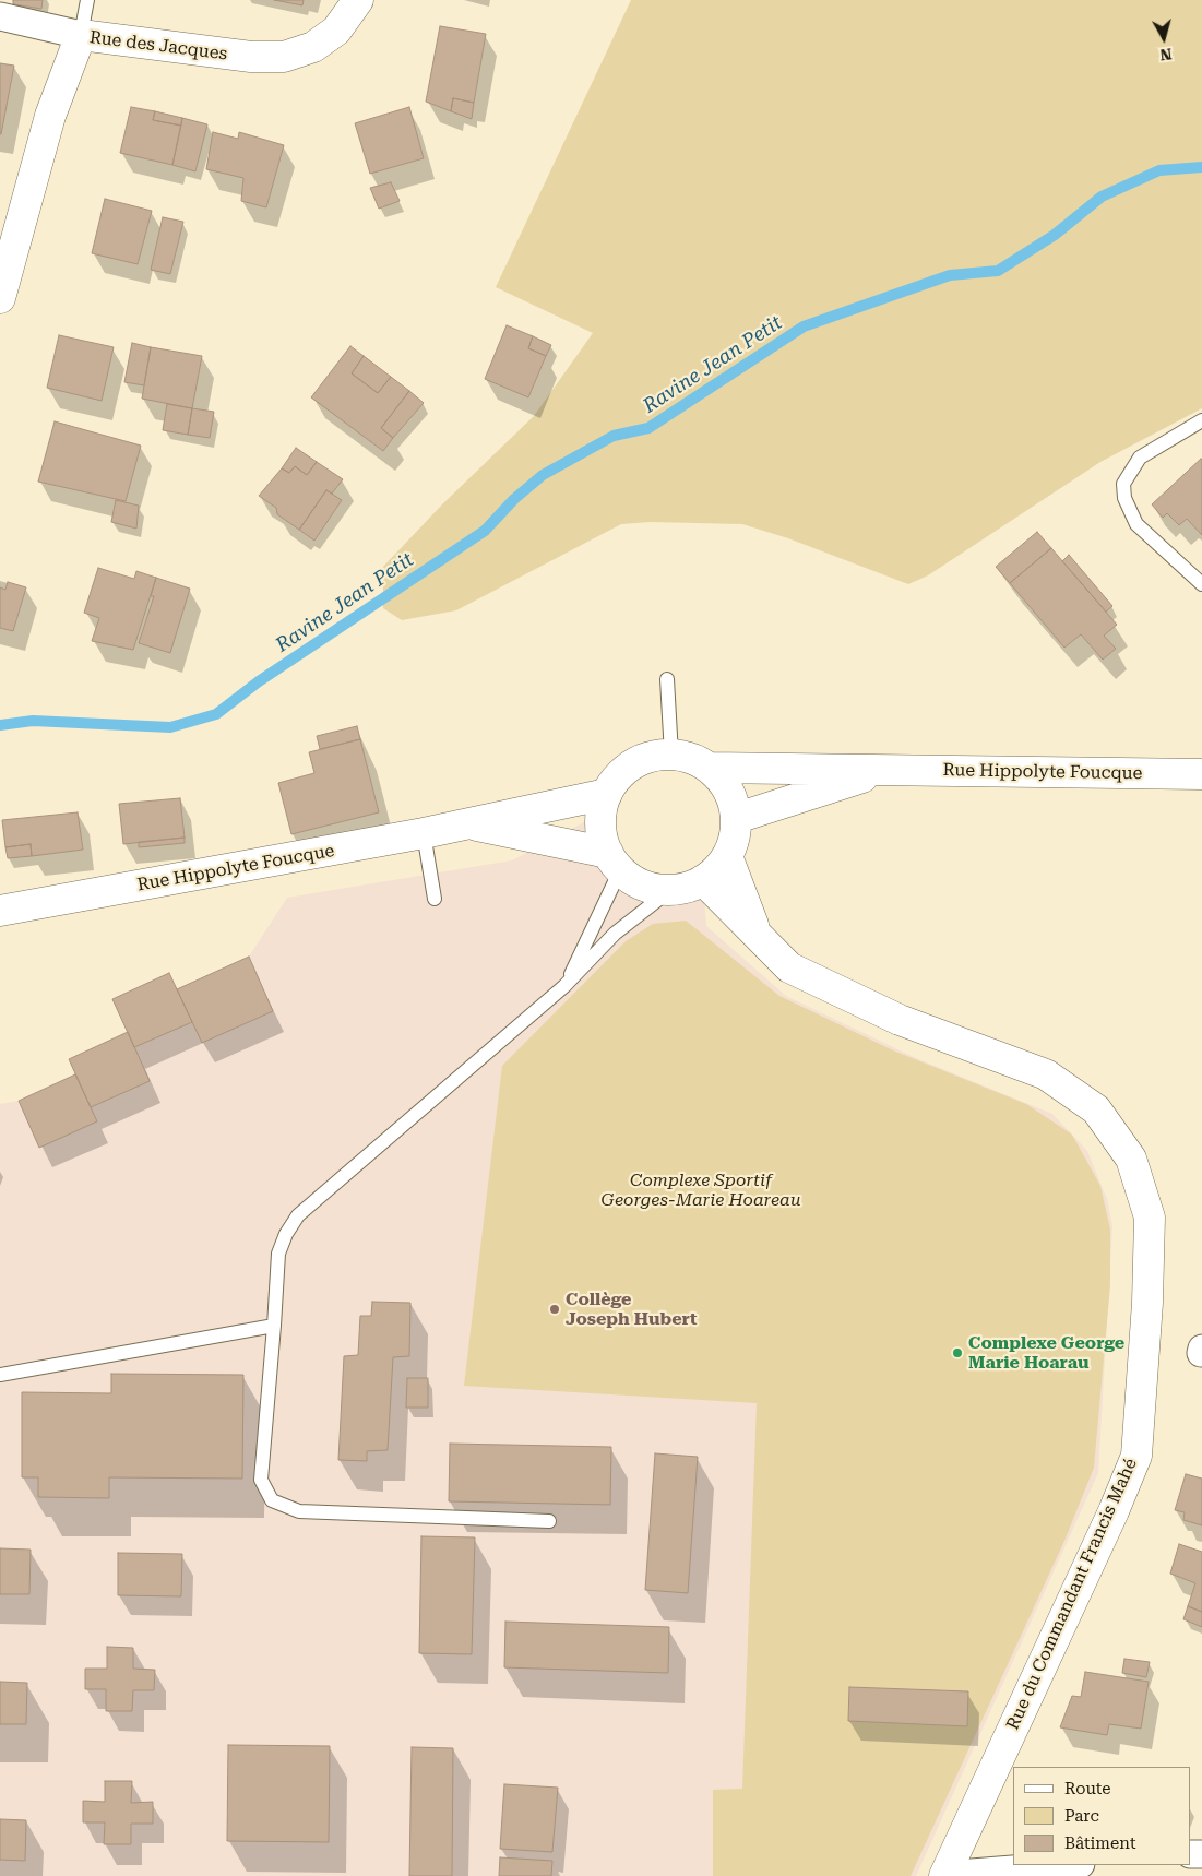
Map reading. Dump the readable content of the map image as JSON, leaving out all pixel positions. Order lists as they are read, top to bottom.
{
  "streets": {
    "street": ["Rue des Jacques", "Rue Hippolyte Foucque", "Rue du Commandant Francis Mahé"]
  },
  "crossings": [
    ["Rue Hippolyte Foucque", "Rue du Commandant Francis Mahé"]
  ],
  "water": ["Ravine Jean Petit"],
  "parks": ["Complexe Sportif Georges-Marie Hoareau"],
  "places": ["Collège Joseph Hubert", "Complexe George Marie Hoarau"],
  "legend": ["Route", "Parc", "Bâtiment"],
  "north": "bottom"
}
